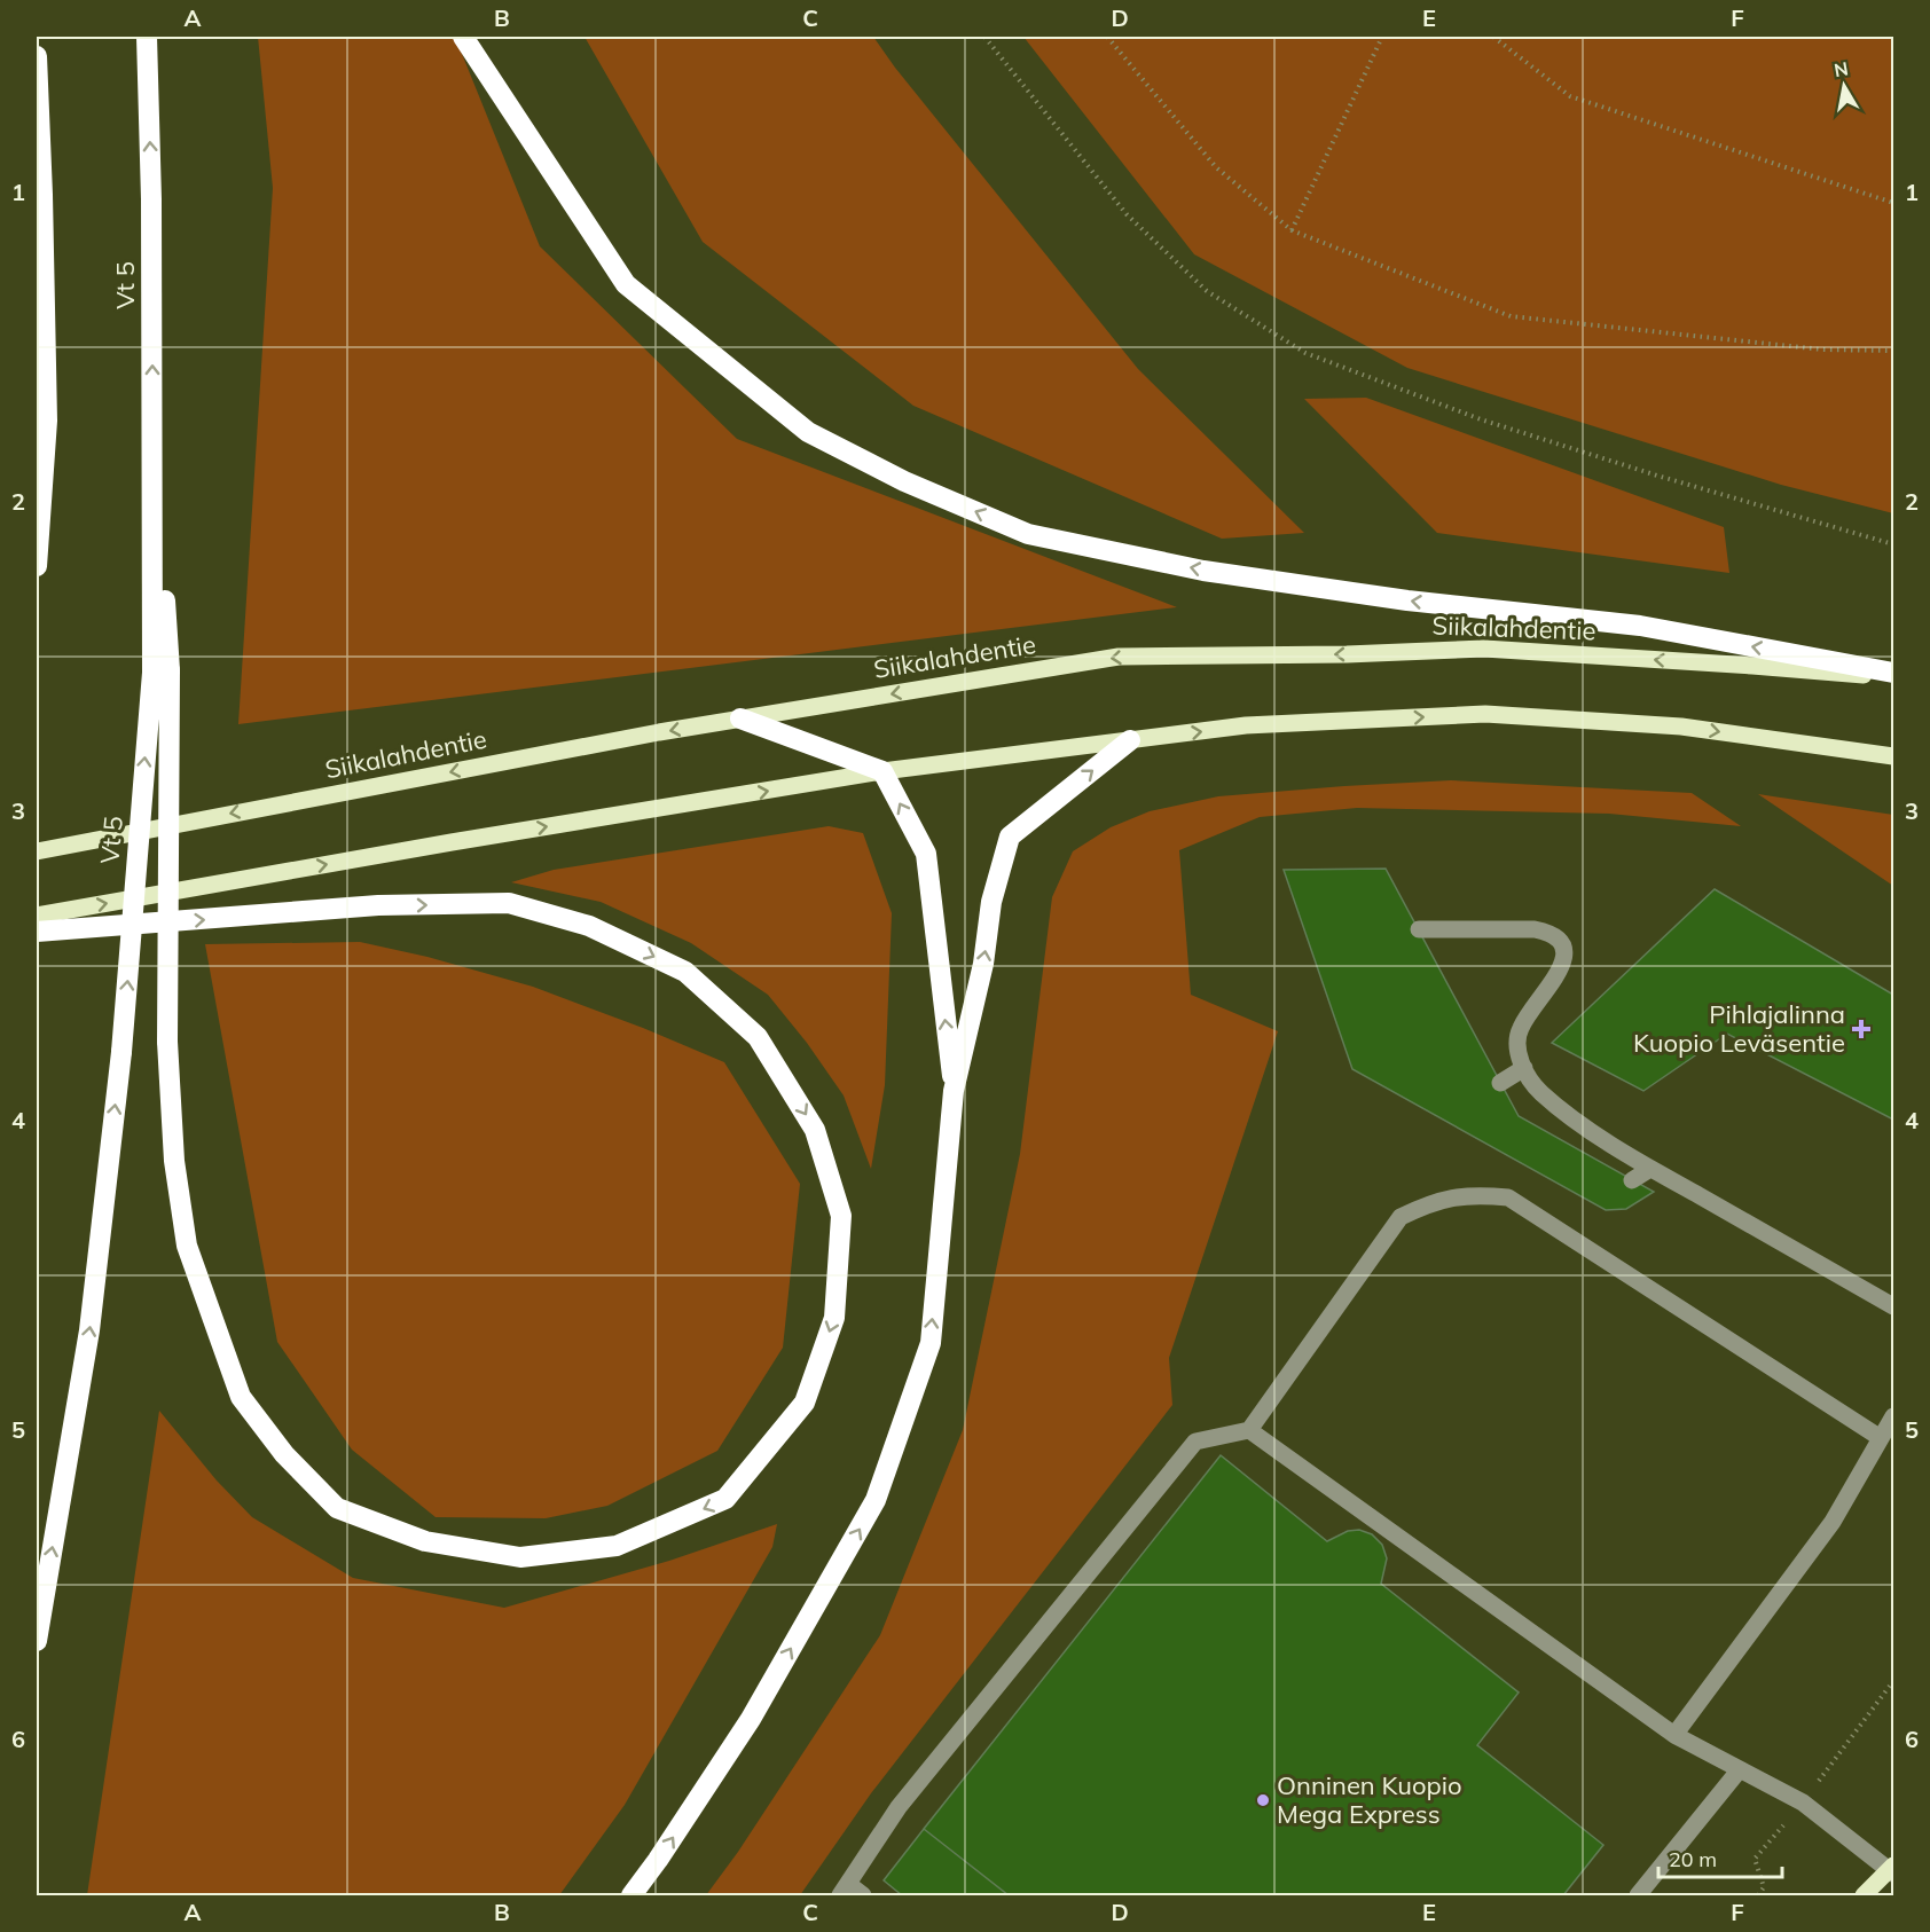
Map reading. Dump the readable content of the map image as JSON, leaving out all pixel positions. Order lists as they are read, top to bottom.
{
  "streets": {
    "highway": ["Vt 5"],
    "main road": ["Siikalahdentie"]
  },
  "places": {
    "health": ["Pihlajalinna Kuopio Leväsentie"],
    "other": ["Onninen Kuopio Mega Express"]
  },
  "scale_bar": "20 m",
  "north": "top",
  "grid": {
    "columns": [
      "A",
      "B",
      "C",
      "D",
      "E",
      "F"
    ],
    "rows": [
      "1",
      "2",
      "3",
      "4",
      "5",
      "6"
    ]
  }
}
